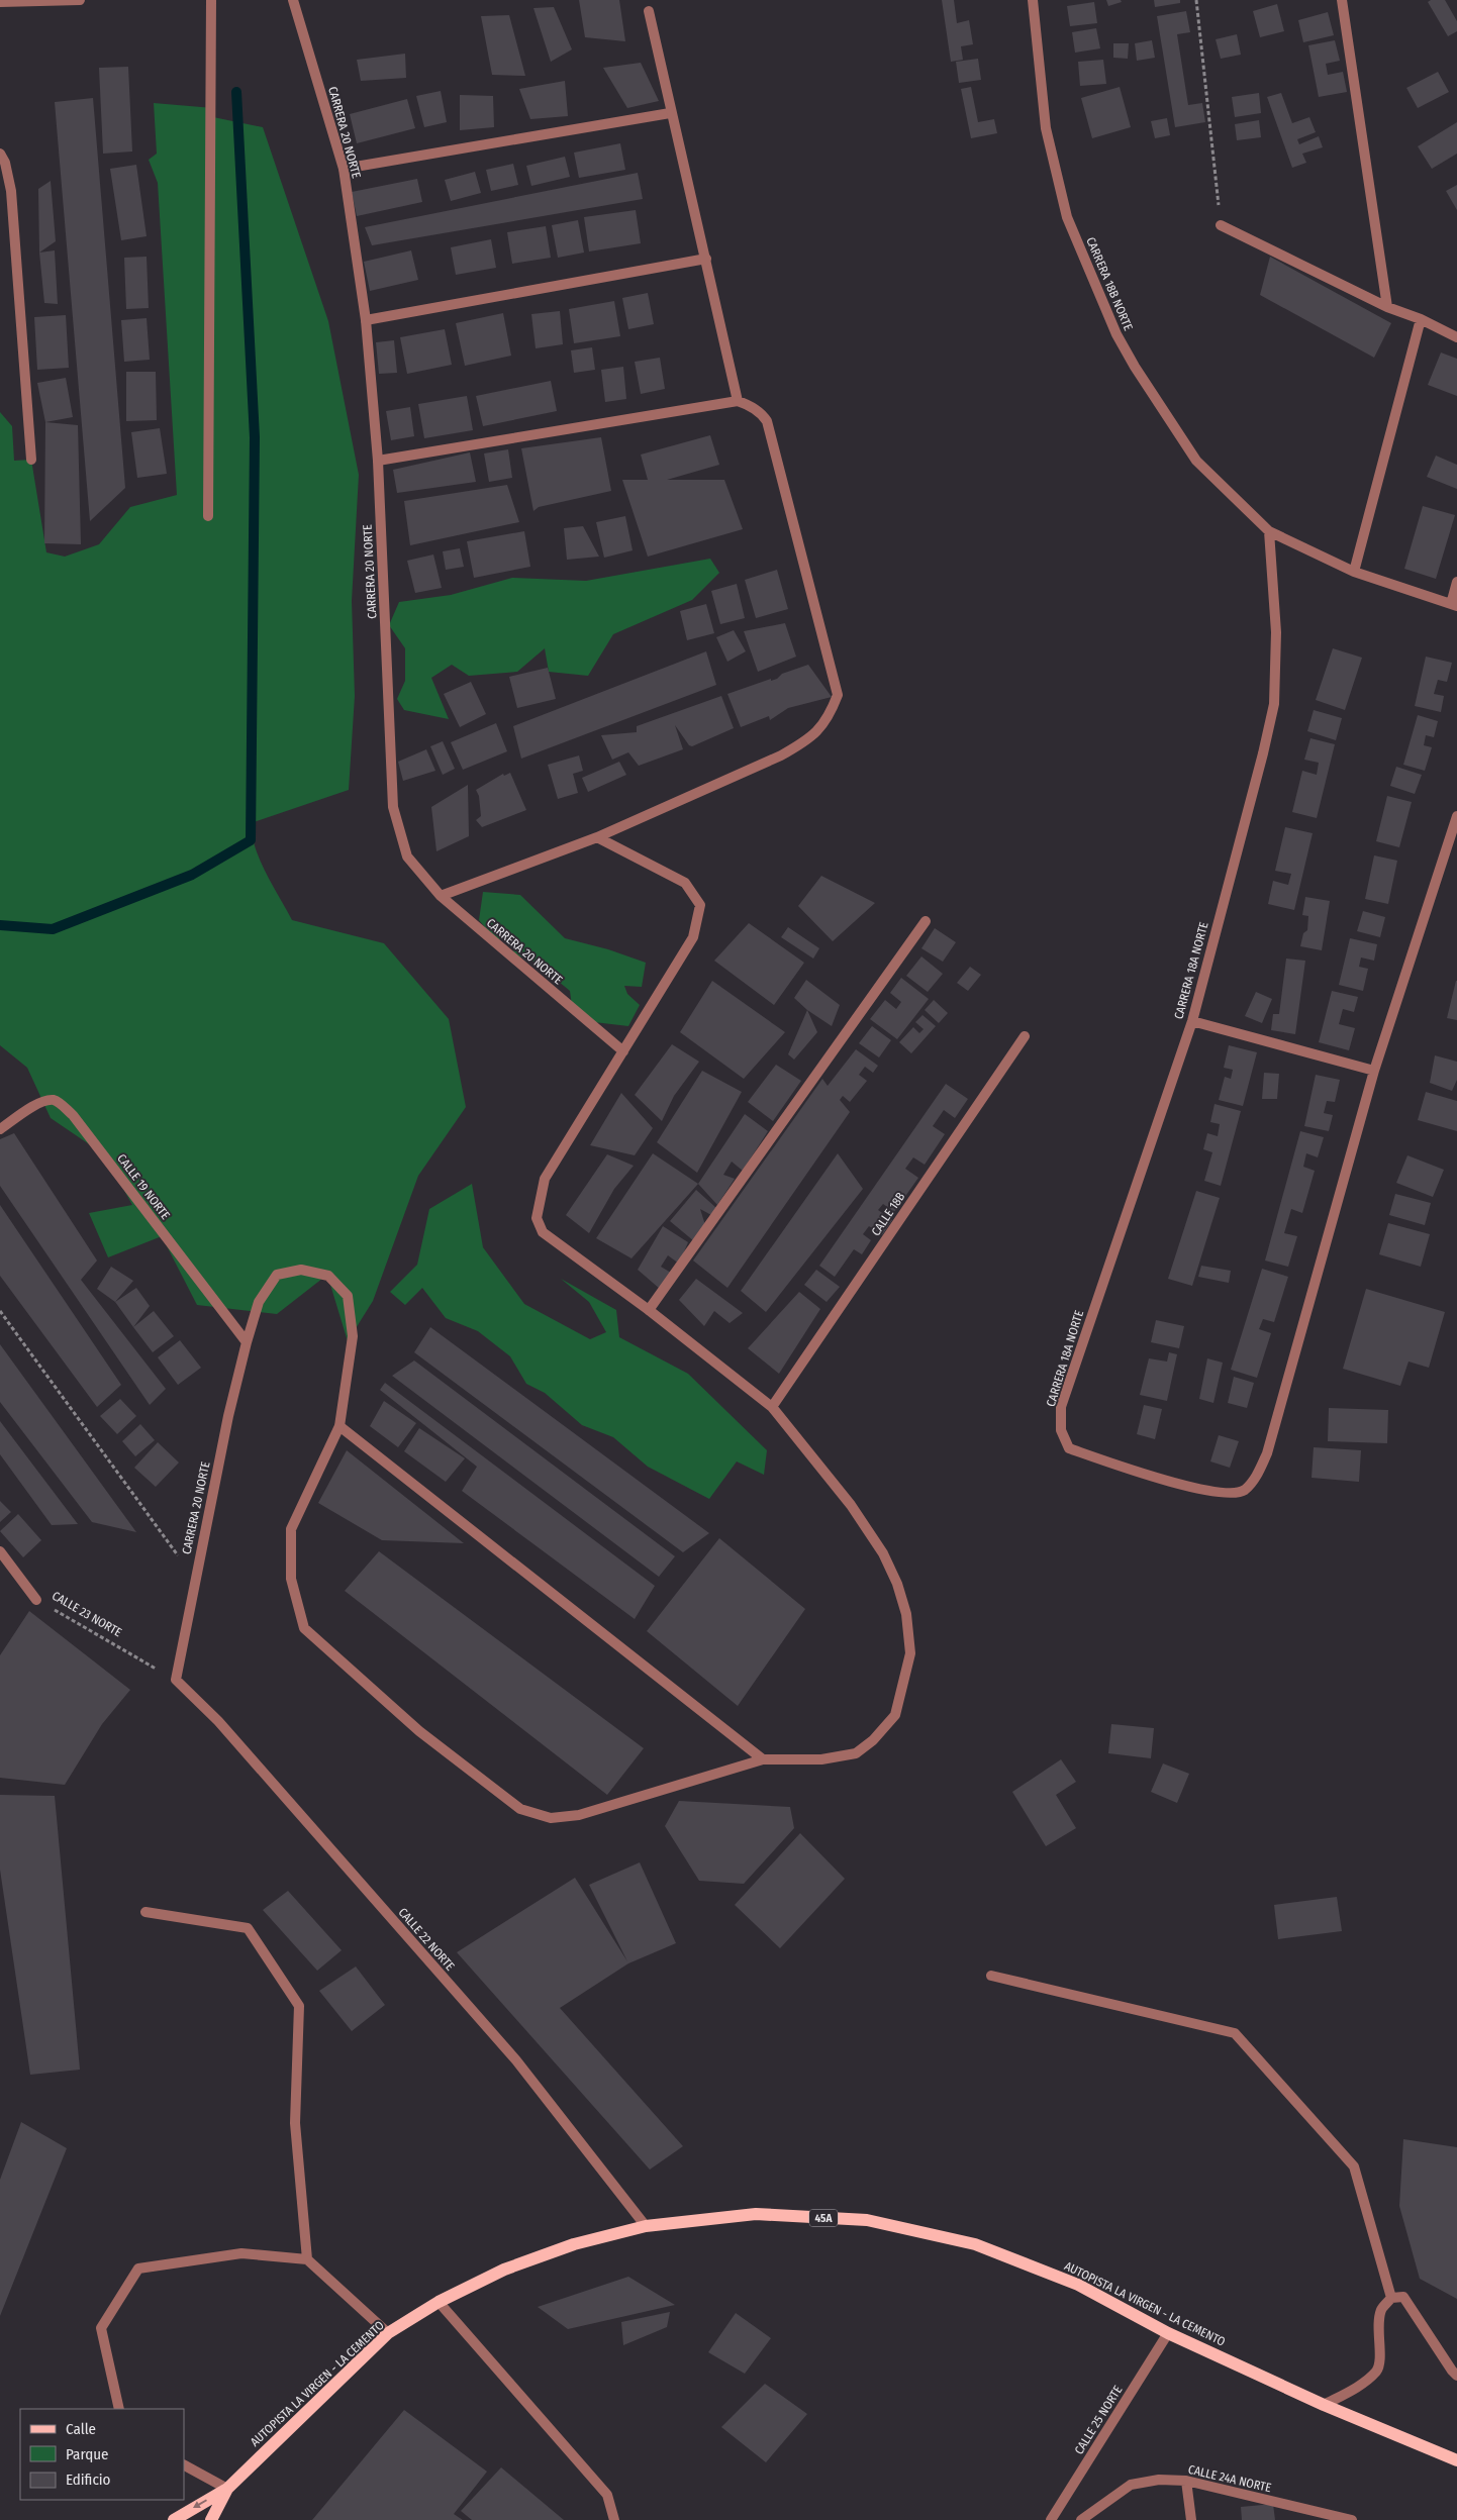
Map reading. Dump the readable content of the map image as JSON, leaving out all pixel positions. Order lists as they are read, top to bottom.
{
  "streets": {
    "main road": ["45A", "AUTOPISTA LA VIRGEN - LA CEMENTO"],
    "street": [
      "CARRERA 20 NORTE",
      "CARRERA 18B NORTE",
      "CARRERA 18A NORTE",
      "CALLE 19 NORTE",
      "CALLE 18B",
      "CALLE 23 NORTE",
      "CALLE 22 NORTE",
      "CALLE 25 NORTE",
      "CALLE 24A NORTE"
    ]
  },
  "crossings": [
    ["CARRERA 20 NORTE", "CALLE 19 NORTE"],
    ["CARRERA 20 NORTE", "CALLE 18B"],
    ["CARRERA 20 NORTE", "CALLE 23 NORTE"],
    ["CARRERA 20 NORTE", "CALLE 22 NORTE"],
    ["CARRERA 18B NORTE", "CARRERA 18A NORTE"],
    ["CALLE 23 NORTE", "CALLE 22 NORTE"],
    ["CALLE 22 NORTE", "AUTOPISTA LA VIRGEN - LA CEMENTO"],
    ["AUTOPISTA LA VIRGEN - LA CEMENTO", "CALLE 25 NORTE"]
  ],
  "legend": ["Calle", "Parque", "Edificio"]
}
